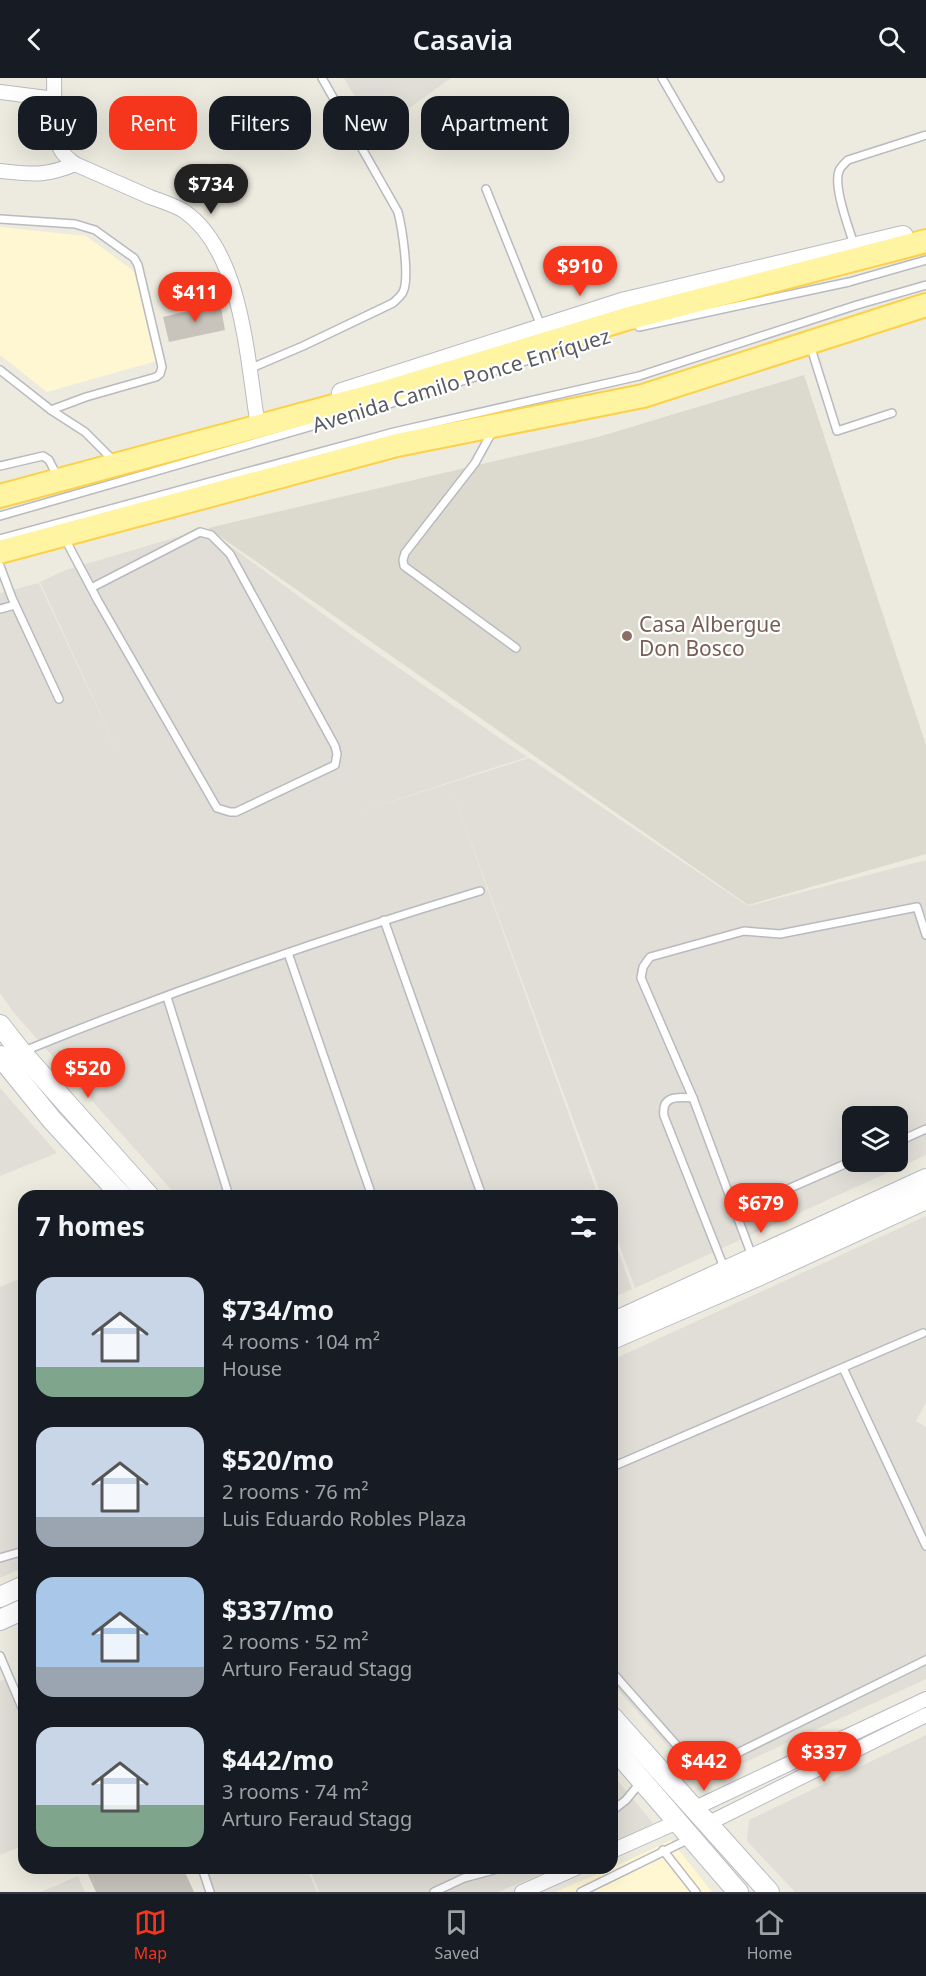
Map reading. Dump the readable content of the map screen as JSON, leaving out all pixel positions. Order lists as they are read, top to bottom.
{
  "streets": {
    "main road": ["Avenida Camilo Ponce Enríquez"]
  },
  "places": ["Casa Albergue Don Bosco"],
  "page": {
    "header": "Casavia",
    "chip": [
      "Buy",
      "Rent",
      "Filters",
      "New",
      "Apartment"
    ],
    "price": [
      "$734",
      "$910",
      "$411",
      "$520",
      "$679",
      "$337",
      "$442"
    ],
    "heading": "7 homes",
    "list": [
      {
        "name": "$734/mo",
        "note": "4 rooms · 104 m² · House"
      },
      {
        "name": "$520/mo",
        "note": "2 rooms · 76 m² · Luis Eduardo Robles Plaza"
      },
      {
        "name": "$337/mo",
        "note": "2 rooms · 52 m² · Arturo Feraud Stagg"
      },
      {
        "name": "$442/mo",
        "note": "3 rooms · 74 m² · Arturo Feraud Stagg"
      }
    ],
    "tabs": ["Map", "Saved", "Home"]
  }
}
